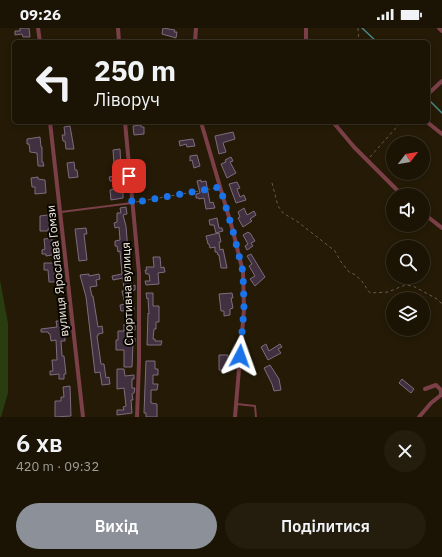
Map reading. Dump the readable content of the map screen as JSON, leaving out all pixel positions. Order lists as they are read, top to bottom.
{
  "streets": {
    "street": ["вулиця Ярослава Гомзи", "Спортивна вулиця"]
  },
  "north": "top right",
  "page": {
    "status": "09:26",
    "turn": ["250 m", "Ліворуч"],
    "heading": ["6 хв", "420 m · 09:32"],
    "buttons": ["Вихід", "Поділитися"]
  }
}
